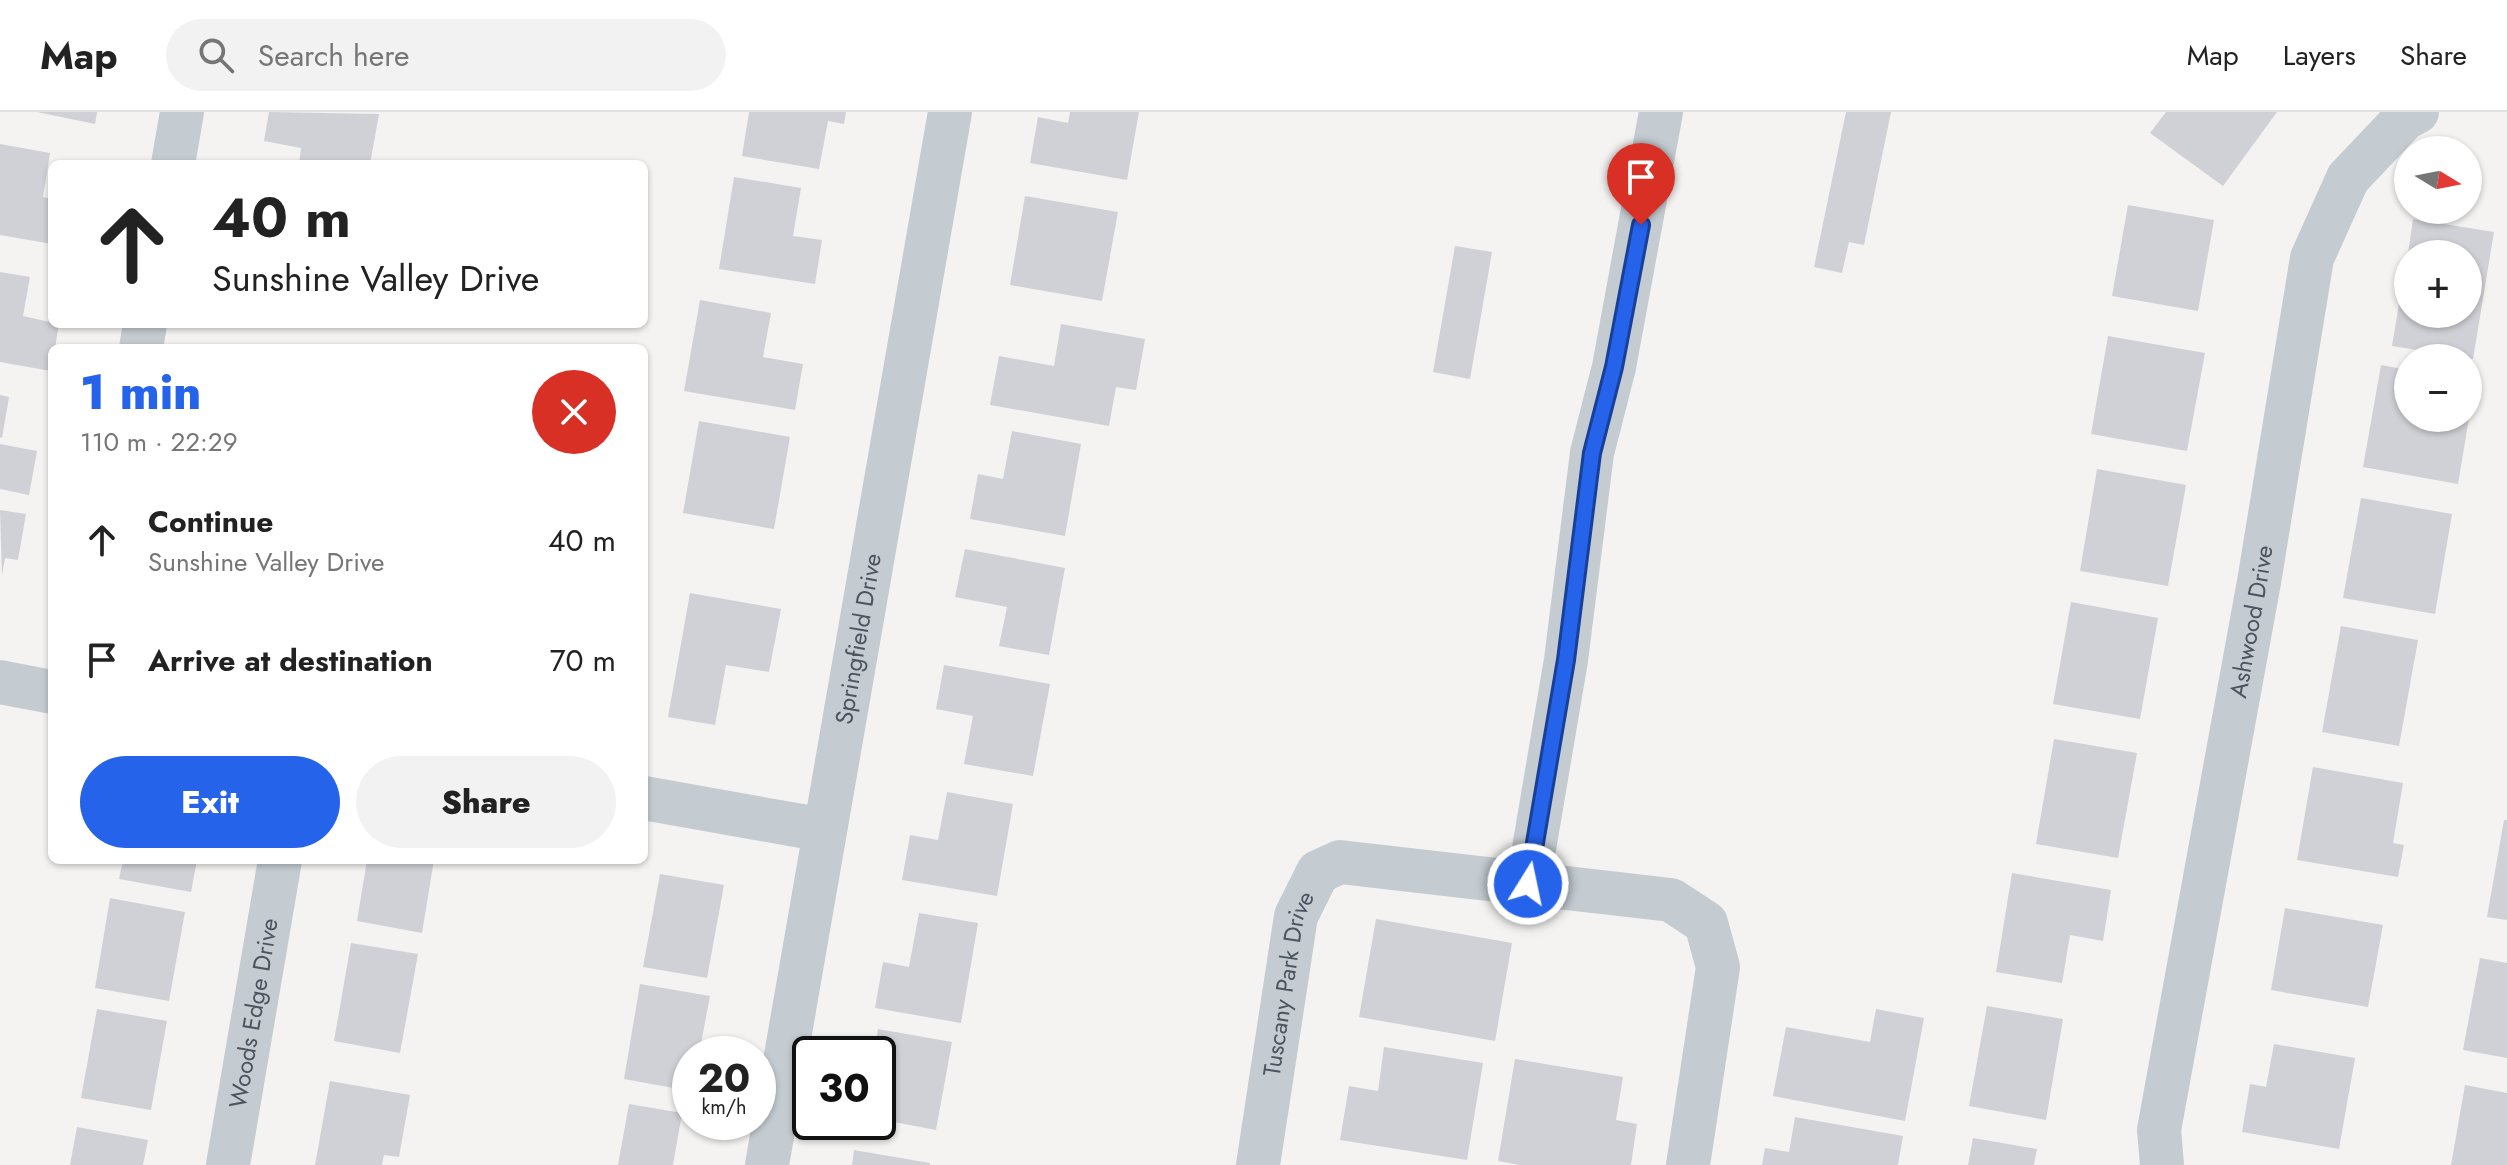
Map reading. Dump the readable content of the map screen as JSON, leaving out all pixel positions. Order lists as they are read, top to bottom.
{
  "streets": {
    "street": [
      "Ashwood Drive",
      "Springfield Drive",
      "Tuscany Park Drive",
      "Woods Edge Drive"
    ]
  },
  "north": "right",
  "page": {
    "header": "Map",
    "search": "Search here",
    "nav": ["Map", "Layers", "Share"],
    "map_buttons": ["+", "−"],
    "turn": ["40 m", "Sunshine Valley Drive"],
    "heading": ["1 min", "110 m · 22:29"],
    "list": [
      {
        "name": "Continue",
        "note": "Sunshine Valley Drive",
        "value": "40 m"
      },
      {
        "name": "Arrive at destination",
        "value": "70 m"
      }
    ],
    "buttons": ["Exit", "Share"],
    "speed": "20 km/h",
    "limit": "30"
  }
}
